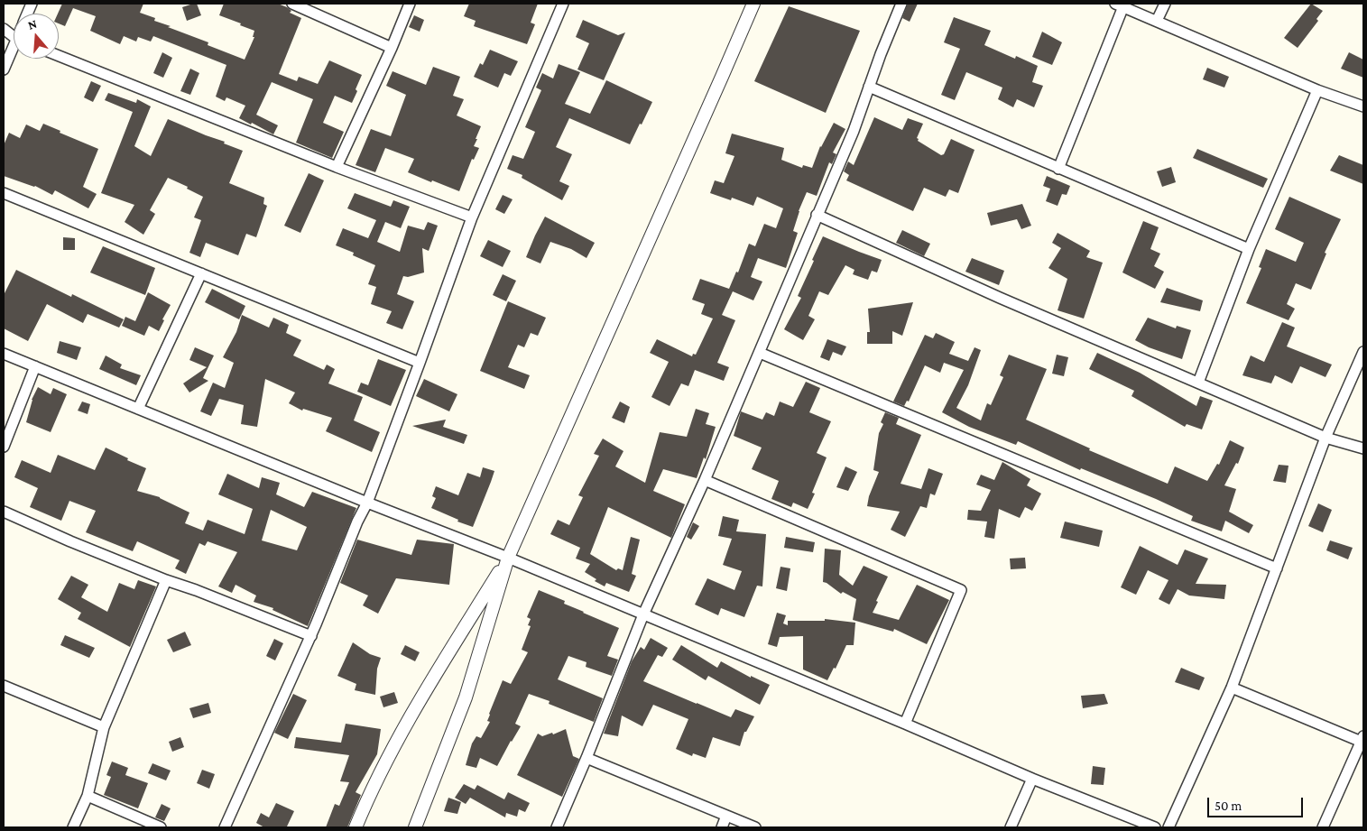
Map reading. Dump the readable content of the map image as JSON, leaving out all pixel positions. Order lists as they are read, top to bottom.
{
  "scale_bar": "50 m",
  "north": "top"
}
